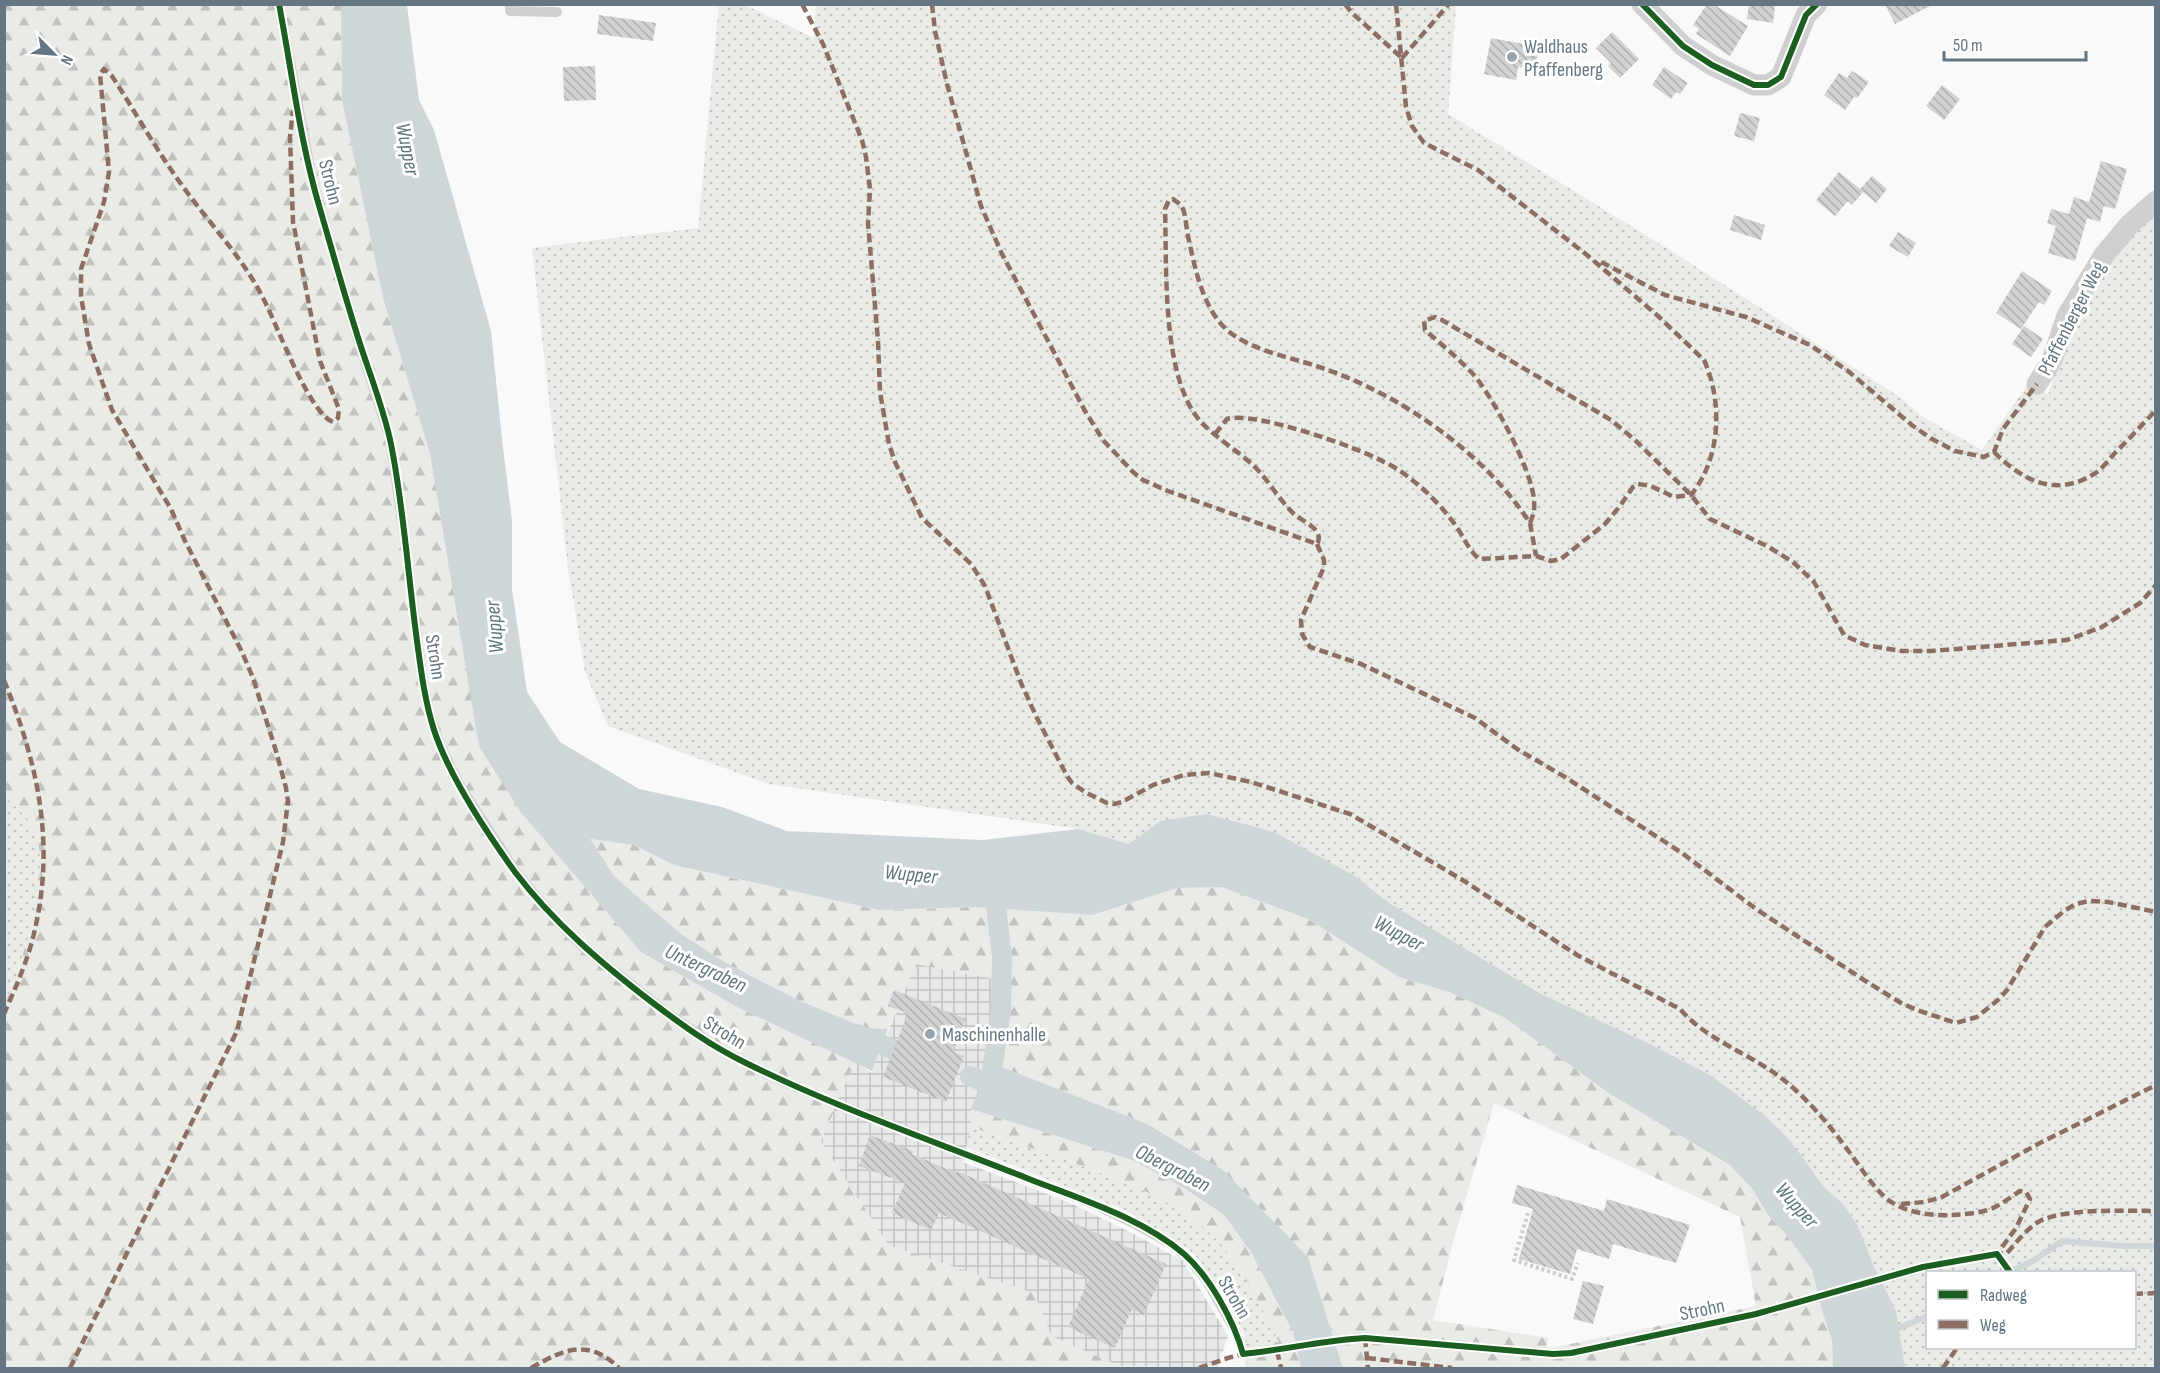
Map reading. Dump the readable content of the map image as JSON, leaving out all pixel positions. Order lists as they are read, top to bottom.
{
  "streets": {
    "street": ["Pfaffenberger Weg"],
    "lane": ["Strohn"]
  },
  "water": ["Wupper", "Untergraben", "Obergraben"],
  "places": ["Waldhaus Pfaffenberg", "Maschinenhalle"],
  "legend": ["Radweg", "Weg"],
  "scale_bar": "50 m",
  "north": "bottom right"
}
